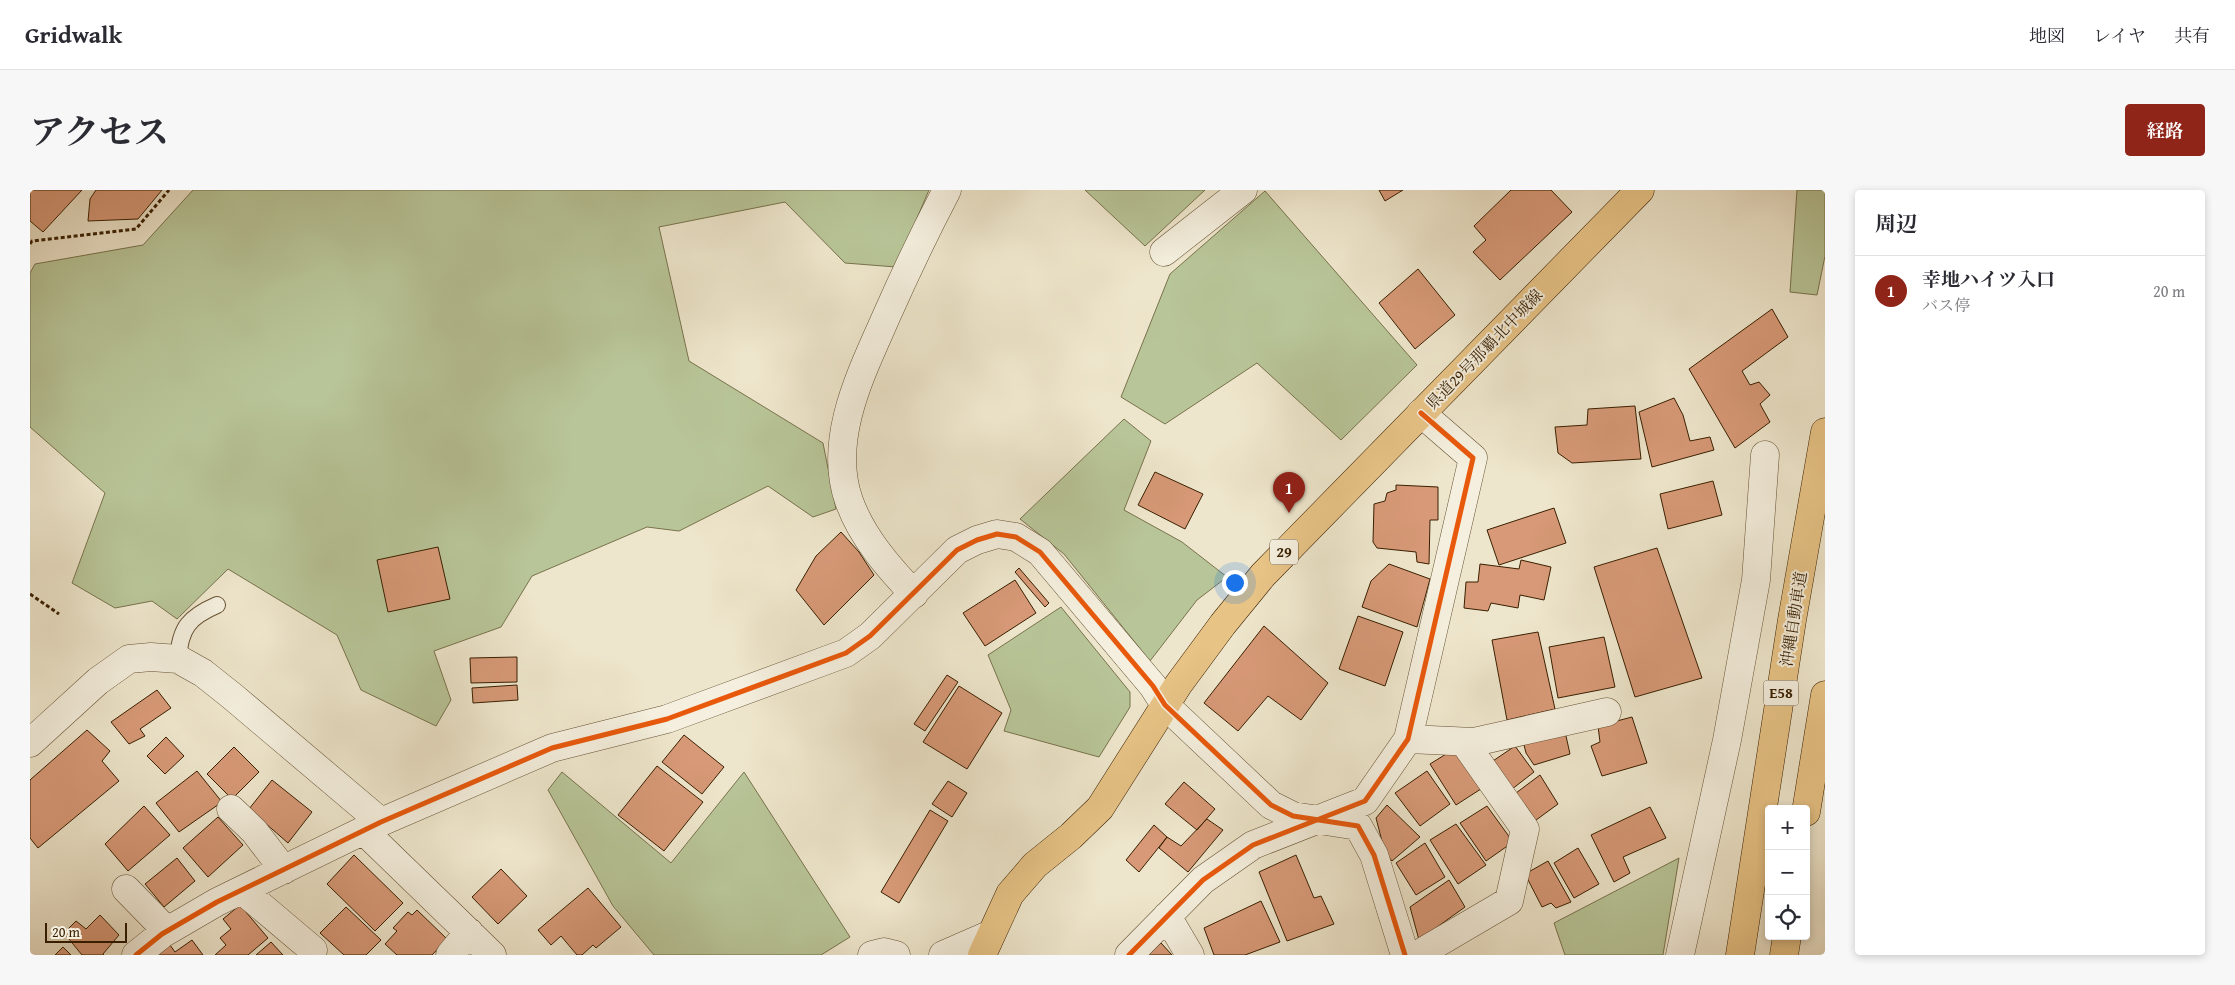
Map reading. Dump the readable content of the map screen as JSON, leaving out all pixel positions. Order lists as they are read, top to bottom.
{
  "streets": {
    "main road": [
      "県道29号那覇北中城線",
      "29",
      "沖縄自動車道",
      "E58"
    ]
  },
  "scale_bar": "20 m",
  "page": {
    "header": "Gridwalk",
    "nav": ["地図", "レイヤ", "共有"],
    "title": "アクセス",
    "buttons": "経路",
    "heading": "周辺",
    "list": [
      {
        "mark": "1",
        "name": "幸地ハイツ入口",
        "note": "バス停",
        "value": "20 m"
      }
    ],
    "pins": "1",
    "map_buttons": ["+", "−"],
    "scale": "20 m"
  }
}
